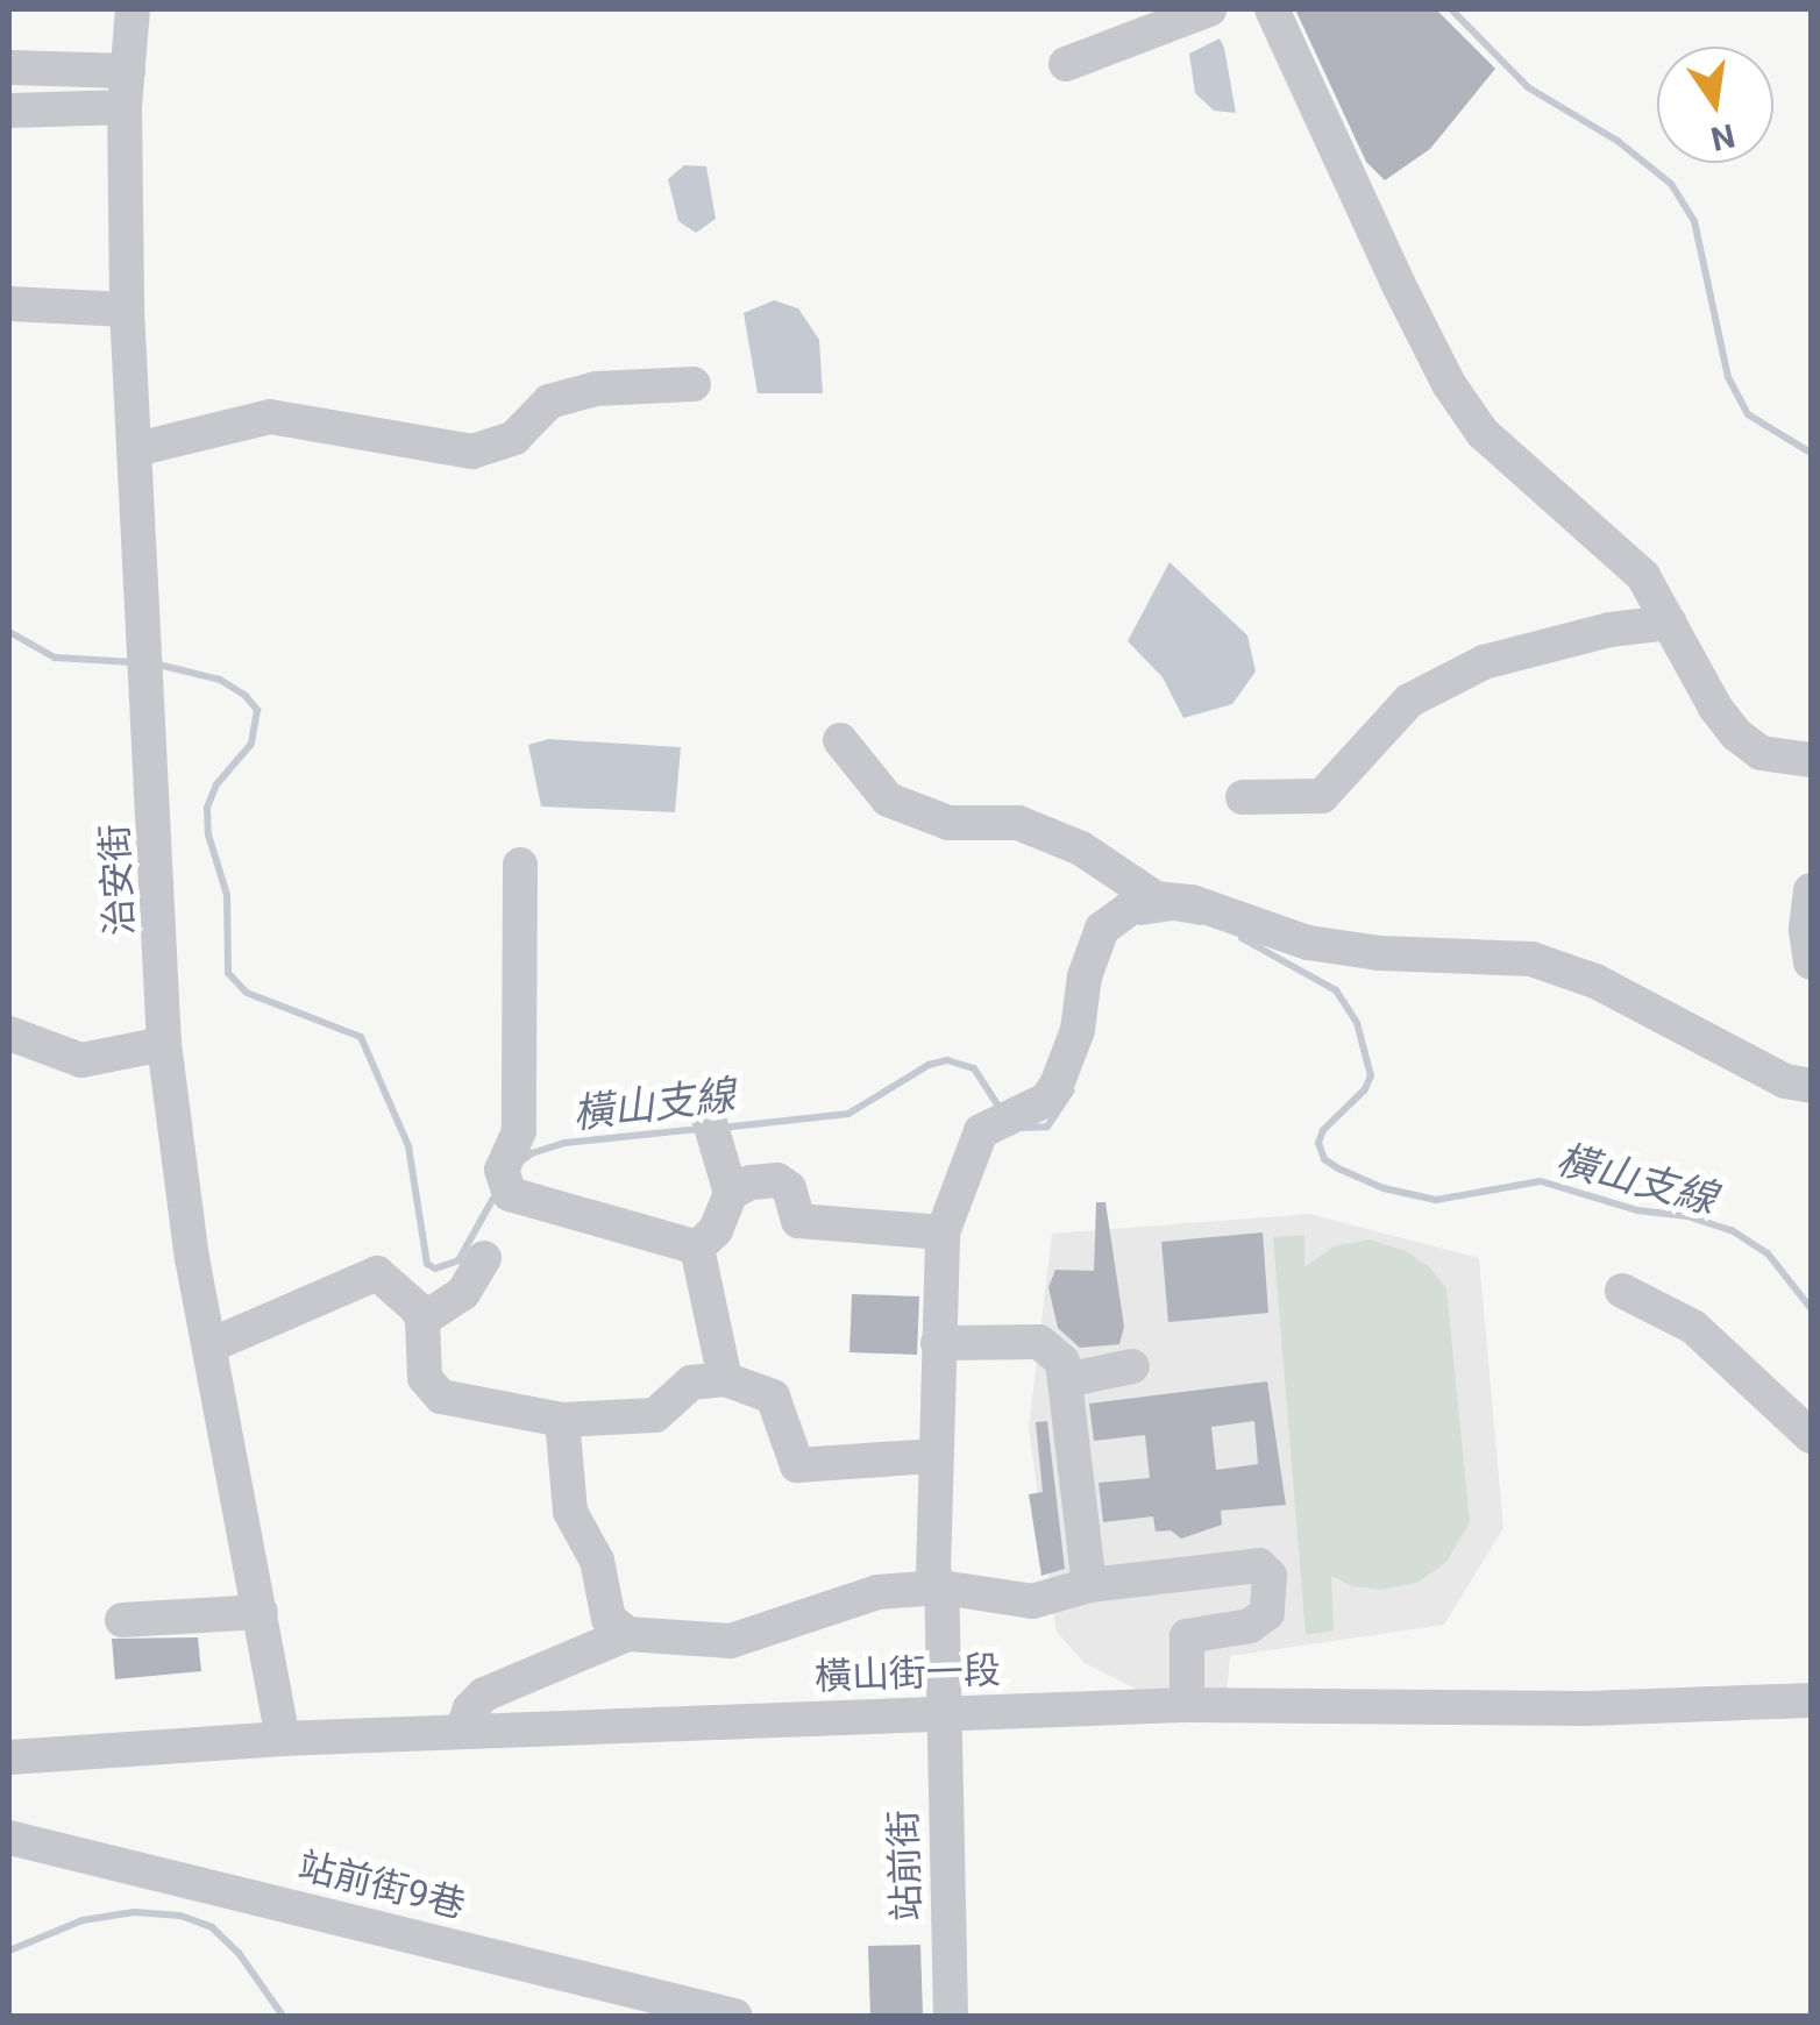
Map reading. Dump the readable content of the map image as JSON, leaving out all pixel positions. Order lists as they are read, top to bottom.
{
  "streets": {
    "street": [
      "治安街",
      "橫山街一段",
      "站前街",
      "站前街9巷"
    ]
  },
  "crossings": [
    ["治安街", "橫山街一段"],
    ["橫山街一段", "站前街"]
  ],
  "water": ["橫山支線"],
  "north": "bottom"
}
